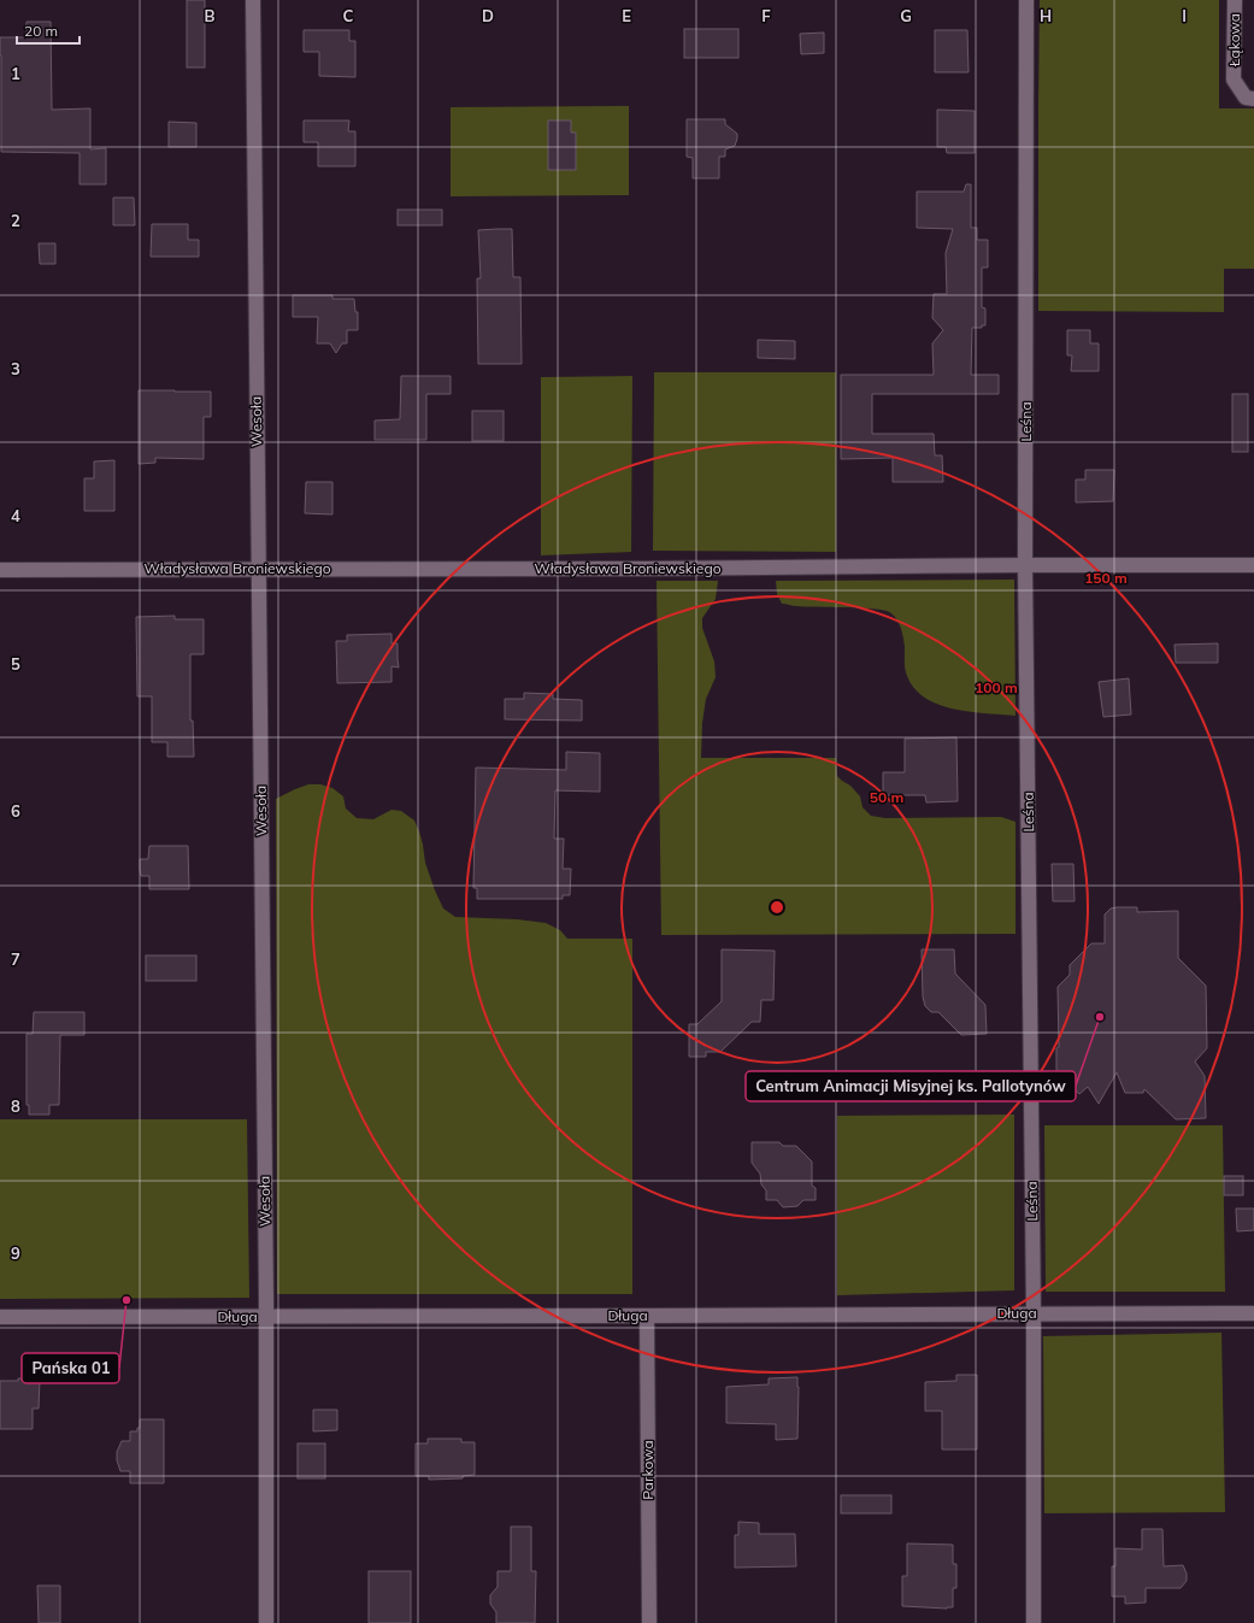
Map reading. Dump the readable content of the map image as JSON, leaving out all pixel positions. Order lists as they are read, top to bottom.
{
  "streets": {
    "street": [
      "Łąkowa",
      "Wesoła",
      "Leśna",
      "Władysława Broniewskiego",
      "Długa",
      "Parkowa"
    ]
  },
  "crossings": [
    ["Wesoła", "Władysława Broniewskiego"],
    ["Wesoła", "Długa"],
    ["Leśna", "Władysława Broniewskiego"],
    ["Leśna", "Długa"],
    ["Długa", "Parkowa"]
  ],
  "places": ["Centrum Animacji Misyjnej ks. Pallotynów", "Pańska 01"],
  "scale_bar": "20 m",
  "grid": {
    "columns": [
      "B",
      "C",
      "D",
      "E",
      "F",
      "G",
      "H",
      "I"
    ],
    "rows": [
      "1",
      "2",
      "3",
      "4",
      "5",
      "6",
      "7",
      "8",
      "9"
    ]
  },
  "rings": ["150 m", "100 m", "50 m"]
}
